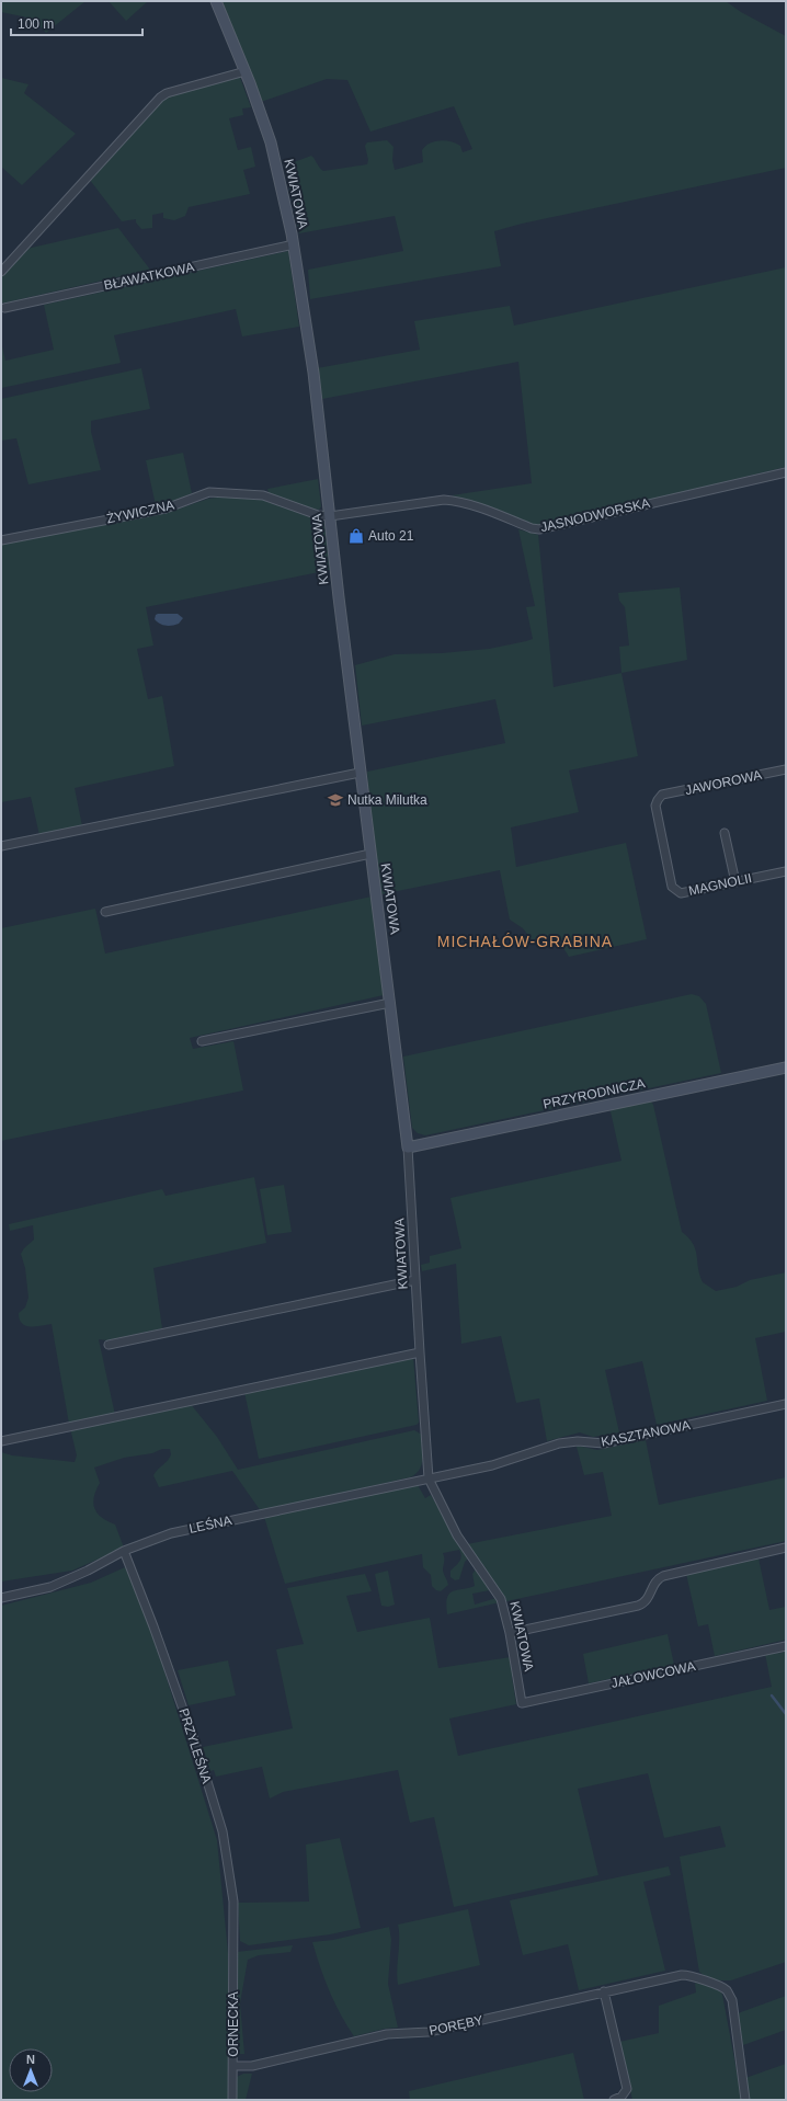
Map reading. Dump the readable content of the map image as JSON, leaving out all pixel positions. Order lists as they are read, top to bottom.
{
  "streets": {
    "street": [
      "KWIATOWA",
      "BŁAWATKOWA",
      "ŻYWICZNA",
      "JASNODWORSKA",
      "JAWOROWA",
      "MAGNOLII",
      "PRZYRODNICZA",
      "KASZTANOWA",
      "LEŚNA",
      "JAŁOWCOWA",
      "PRZYLEŚNA",
      "ORNECKA",
      "PORĘBY"
    ]
  },
  "crossings": [
    ["KWIATOWA", "BŁAWATKOWA"],
    ["KWIATOWA", "ŻYWICZNA"],
    ["KWIATOWA", "JASNODWORSKA"],
    ["KWIATOWA", "PRZYRODNICZA"],
    ["KWIATOWA", "KASZTANOWA"],
    ["KWIATOWA", "LEŚNA"],
    ["KWIATOWA", "JAŁOWCOWA"],
    ["ŻYWICZNA", "JASNODWORSKA"],
    ["JAWOROWA", "MAGNOLII"],
    ["KASZTANOWA", "LEŚNA"],
    ["LEŚNA", "PRZYLEŚNA"],
    ["PRZYLEŚNA", "ORNECKA"],
    ["ORNECKA", "PORĘBY"]
  ],
  "districts": ["MICHAŁÓW-GRABINA"],
  "places": {
    "shop": ["Auto 21"],
    "school or university": ["Nutka Milutka"]
  },
  "scale_bar": "100 m",
  "north": "top"
}
